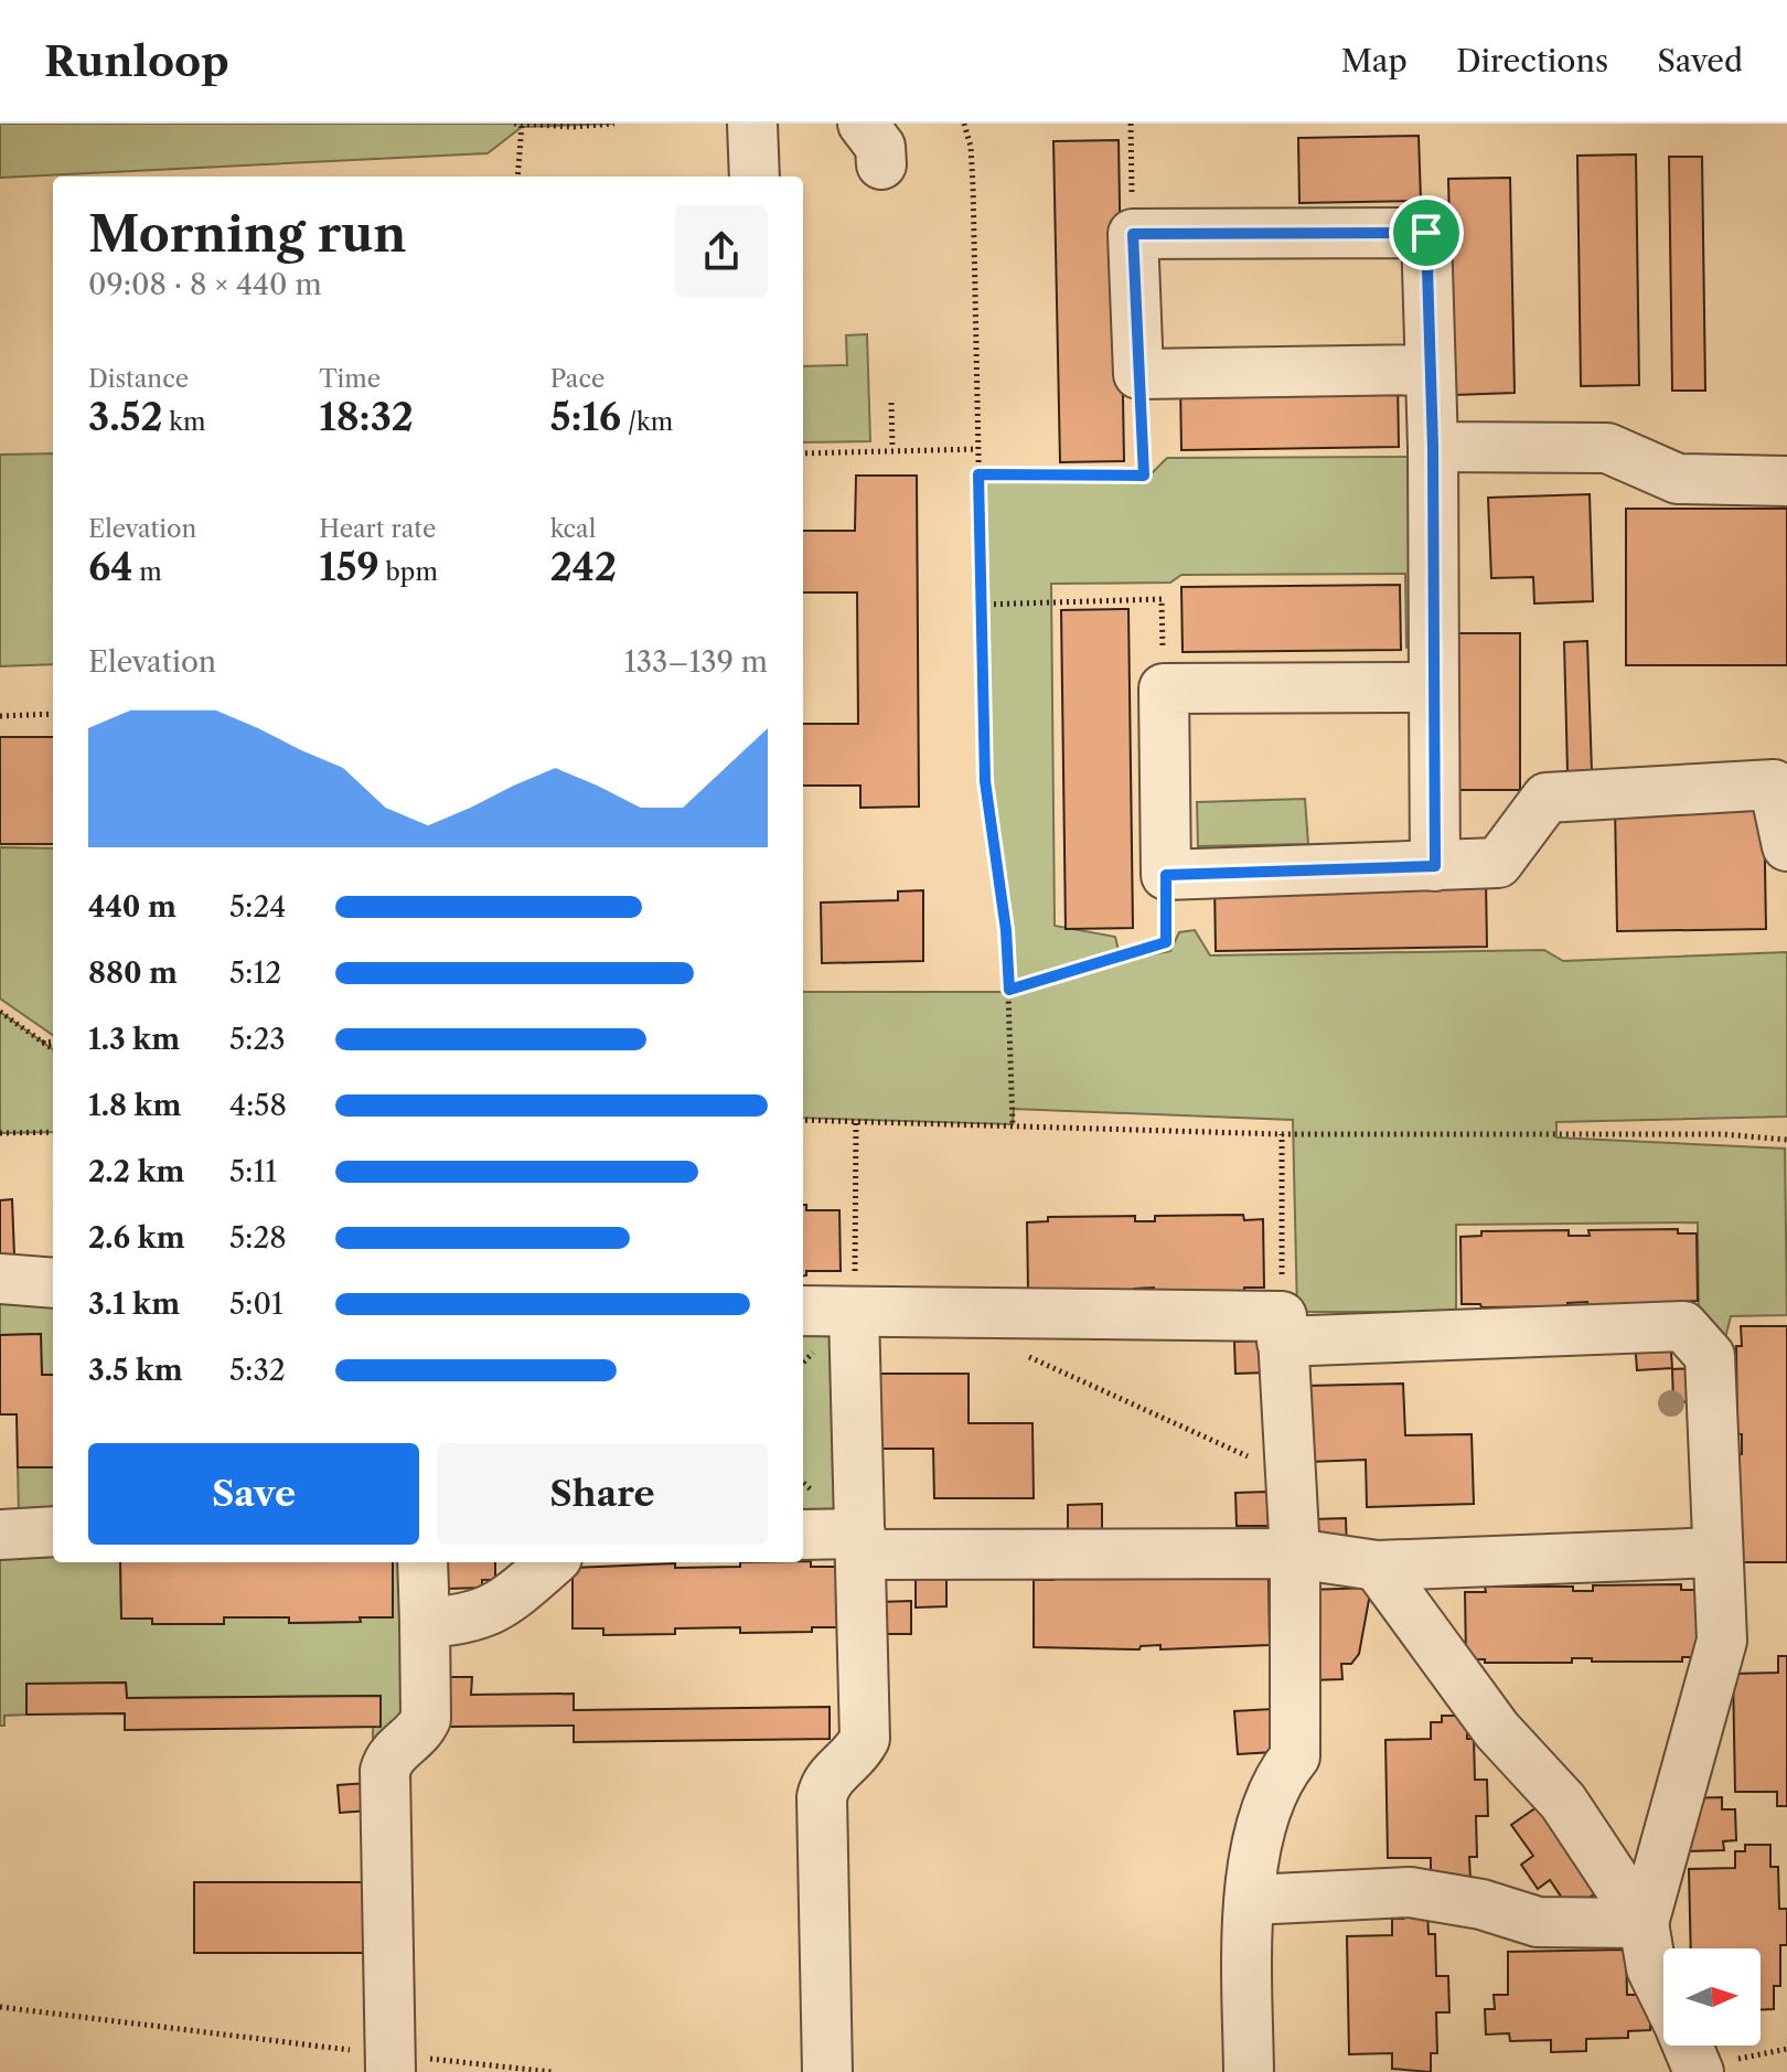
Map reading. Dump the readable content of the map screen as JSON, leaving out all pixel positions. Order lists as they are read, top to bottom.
{
  "north": "right",
  "page": {
    "header": "Runloop",
    "nav": ["Map", "Directions", "Saved"],
    "heading": ["Morning run", "09:08 · 8 × 440 m"],
    "stats": [
      ["Distance", "3.52 km"],
      ["Time", "18:32"],
      ["Pace", "5:16 /km"],
      ["Elevation", "64 m"],
      ["Heart rate", "159 bpm"],
      ["kcal", "242"]
    ],
    "chart": ["Elevation", "133–139 m"],
    "list": [
      {
        "name": "440 m",
        "note": "5:24"
      },
      {
        "name": "880 m",
        "note": "5:12"
      },
      {
        "name": "1.3 km",
        "note": "5:23"
      },
      {
        "name": "1.8 km",
        "note": "4:58"
      },
      {
        "name": "2.2 km",
        "note": "5:11"
      },
      {
        "name": "2.6 km",
        "note": "5:28"
      },
      {
        "name": "3.1 km",
        "note": "5:01"
      },
      {
        "name": "3.5 km",
        "note": "5:32"
      }
    ],
    "buttons": ["Save", "Share"]
  }
}
